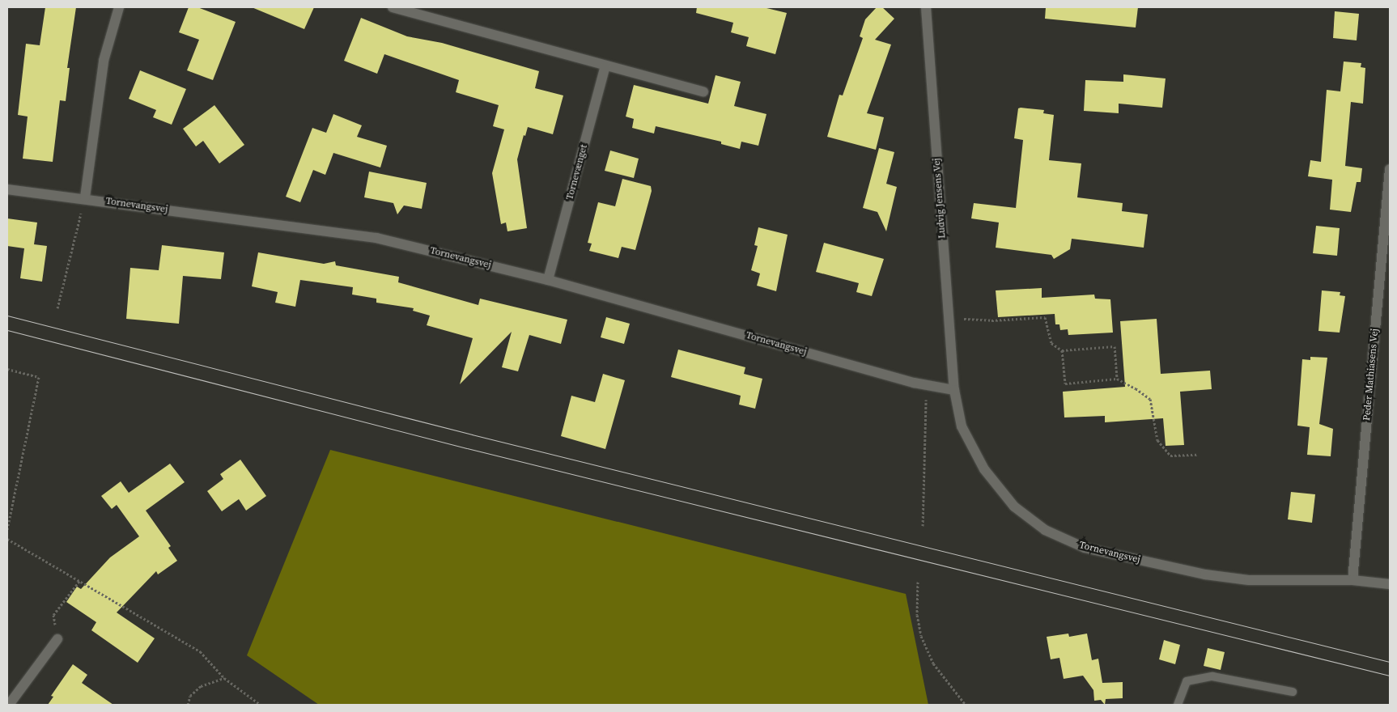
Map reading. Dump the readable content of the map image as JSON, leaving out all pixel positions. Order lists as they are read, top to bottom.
{
  "streets": {
    "street": [
      "Tornevænget",
      "Ludvig Jensens Vej",
      "Tornevangsvej",
      "Peder Mathiasens Vej"
    ]
  },
  "crossings": [
    ["Tornevænget", "Tornevangsvej"],
    ["Ludvig Jensens Vej", "Tornevangsvej"],
    ["Tornevangsvej", "Peder Mathiasens Vej"]
  ]
}
